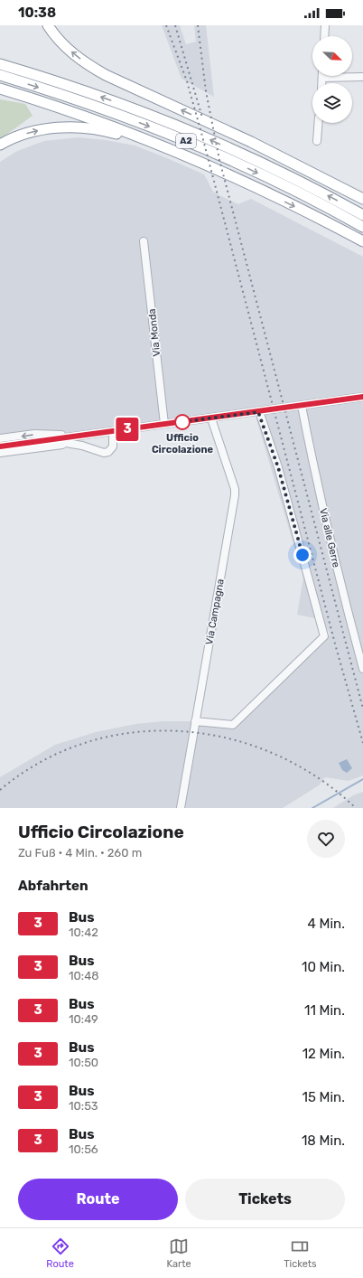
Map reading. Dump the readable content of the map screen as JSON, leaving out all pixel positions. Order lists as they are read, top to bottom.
{
  "streets": {
    "highway": ["A2"],
    "street": ["Via Monda", "Via alle Gerre", "Via Campagna"]
  },
  "places": ["Ufficio Circolazione"],
  "lines": ["bus line 3"],
  "north": "bottom right",
  "page": {
    "status": "10:38",
    "on_map": "3",
    "heading": [
      ["Ufficio Circolazione", "Zu Fuß · 4 Min. · 260 m"],
      "Abfahrten"
    ],
    "list": [
      {
        "mark": "3",
        "name": "Bus",
        "note": "10:42",
        "value": "4 Min."
      },
      {
        "mark": "3",
        "name": "Bus",
        "note": "10:48",
        "value": "10 Min."
      },
      {
        "mark": "3",
        "name": "Bus",
        "note": "10:49",
        "value": "11 Min."
      },
      {
        "mark": "3",
        "name": "Bus",
        "note": "10:50",
        "value": "12 Min."
      },
      {
        "mark": "3",
        "name": "Bus",
        "note": "10:53",
        "value": "15 Min."
      },
      {
        "mark": "3",
        "name": "Bus",
        "note": "10:56",
        "value": "18 Min."
      }
    ],
    "buttons": ["Route", "Tickets"],
    "tabs": ["Route", "Karte", "Tickets"]
  }
}
